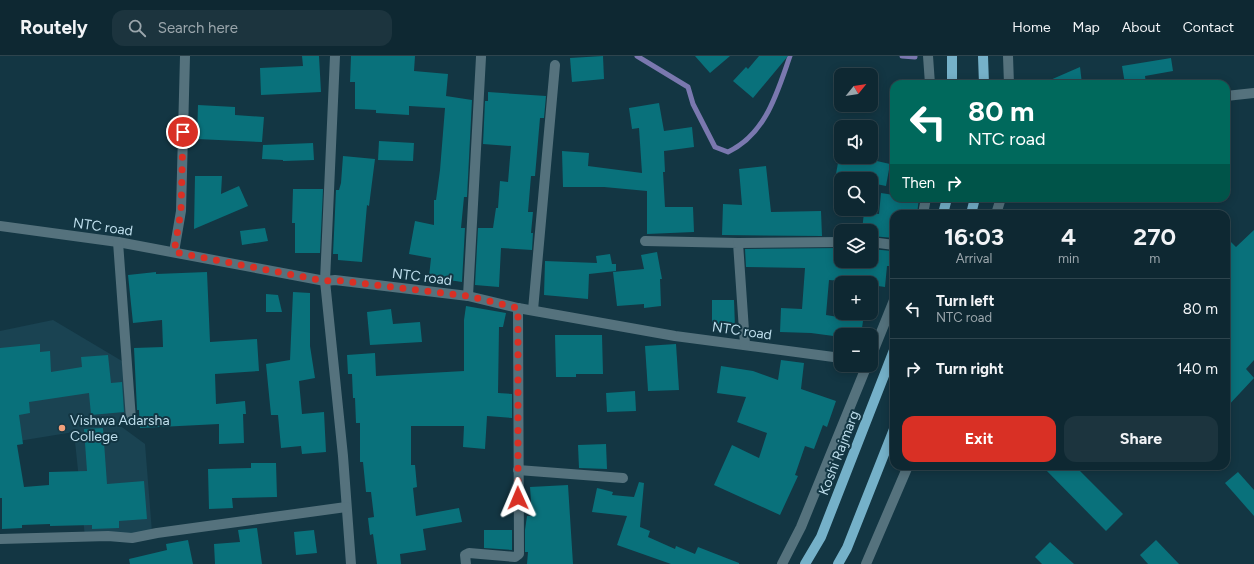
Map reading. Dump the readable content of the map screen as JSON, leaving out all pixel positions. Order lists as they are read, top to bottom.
{
  "streets": {
    "main road": ["Koshi Rajmarg"],
    "street": ["NTC road"]
  },
  "places": ["Vishwa Adarsha College"],
  "north": "top right",
  "page": {
    "header": "Routely",
    "search": "Search here",
    "nav": [
      "Home",
      "Map",
      "About",
      "Contact"
    ],
    "map_buttons": ["+", "−"],
    "turn": ["80 m", "NTC road"],
    "then": "Then",
    "eta": [
      "16:03",
      "Arrival",
      "4",
      "min",
      "270",
      "m"
    ],
    "list": [
      {
        "name": "Turn left",
        "note": "NTC road",
        "value": "80 m"
      },
      {
        "name": "Turn right",
        "value": "140 m"
      }
    ],
    "buttons": ["Exit", "Share"]
  }
}
